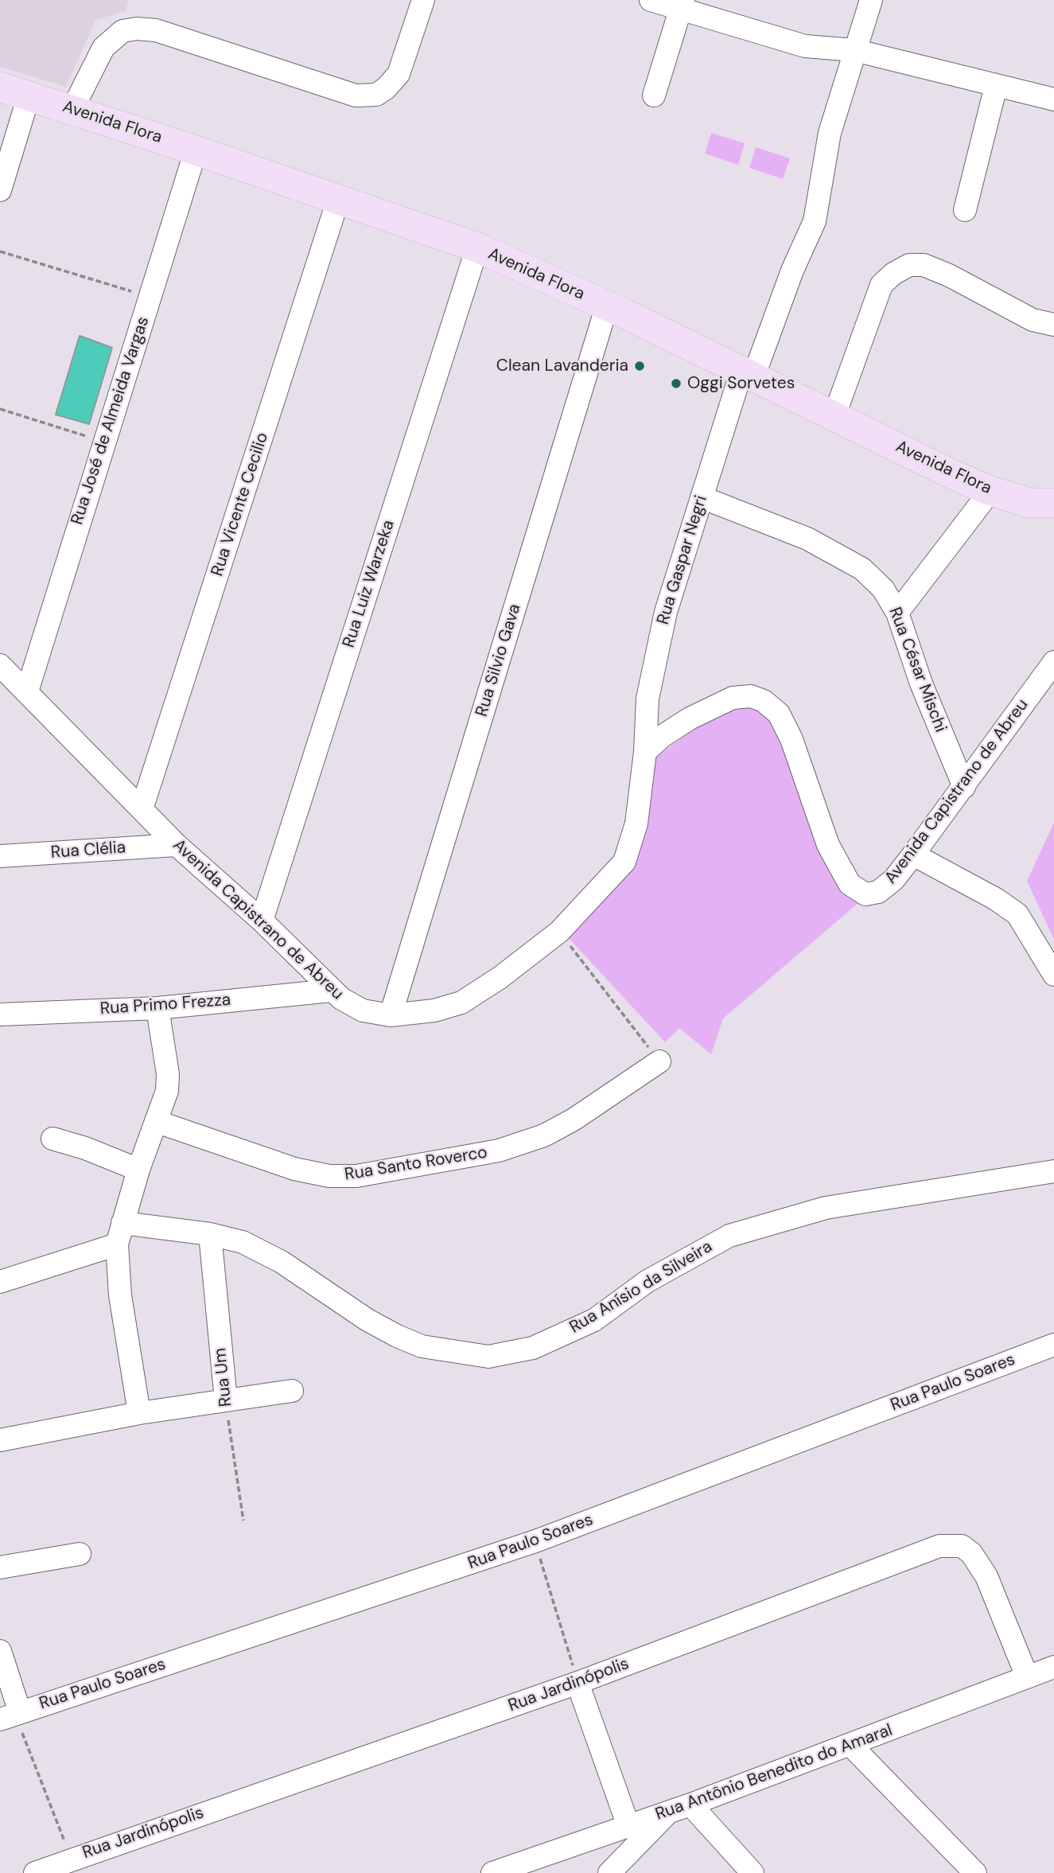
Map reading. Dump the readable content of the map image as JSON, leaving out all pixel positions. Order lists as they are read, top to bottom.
{
  "streets": {
    "main road": ["Avenida Flora"],
    "street": [
      "Rua José de Almeida Vargas",
      "Rua Vicente Cecilio",
      "Rua Gaspar Negri",
      "Rua Luiz Warzeka",
      "Rua Silvio Gava",
      "Rua César Mischi",
      "Avenida Capistrano de Abreu",
      "Rua Clélia",
      "Rua Primo Frezza",
      "Rua Santo Roverco",
      "Rua Anísio da Silveira",
      "Rua Um",
      "Rua Paulo Soares",
      "Rua Jardinópolis",
      "Rua Antônio Benedito do Amaral"
    ]
  },
  "crossings": [
    ["Avenida Flora", "Rua José de Almeida Vargas"],
    ["Avenida Flora", "Rua Vicente Cecilio"],
    ["Avenida Flora", "Rua Gaspar Negri"],
    ["Avenida Flora", "Rua Luiz Warzeka"],
    ["Avenida Flora", "Rua Silvio Gava"],
    ["Rua José de Almeida Vargas", "Avenida Capistrano de Abreu"],
    ["Rua Vicente Cecilio", "Avenida Capistrano de Abreu"],
    ["Rua Gaspar Negri", "Rua César Mischi"],
    ["Rua Gaspar Negri", "Avenida Capistrano de Abreu"],
    ["Rua Luiz Warzeka", "Avenida Capistrano de Abreu"],
    ["Rua Silvio Gava", "Avenida Capistrano de Abreu"],
    ["Rua César Mischi", "Avenida Capistrano de Abreu"],
    ["Avenida Capistrano de Abreu", "Rua Clélia"],
    ["Avenida Capistrano de Abreu", "Rua Primo Frezza"],
    ["Rua Anísio da Silveira", "Rua Um"],
    ["Rua Jardinópolis", "Rua Antônio Benedito do Amaral"]
  ],
  "places": ["Clean Lavanderia", "Oggi Sorvetes"]
}
